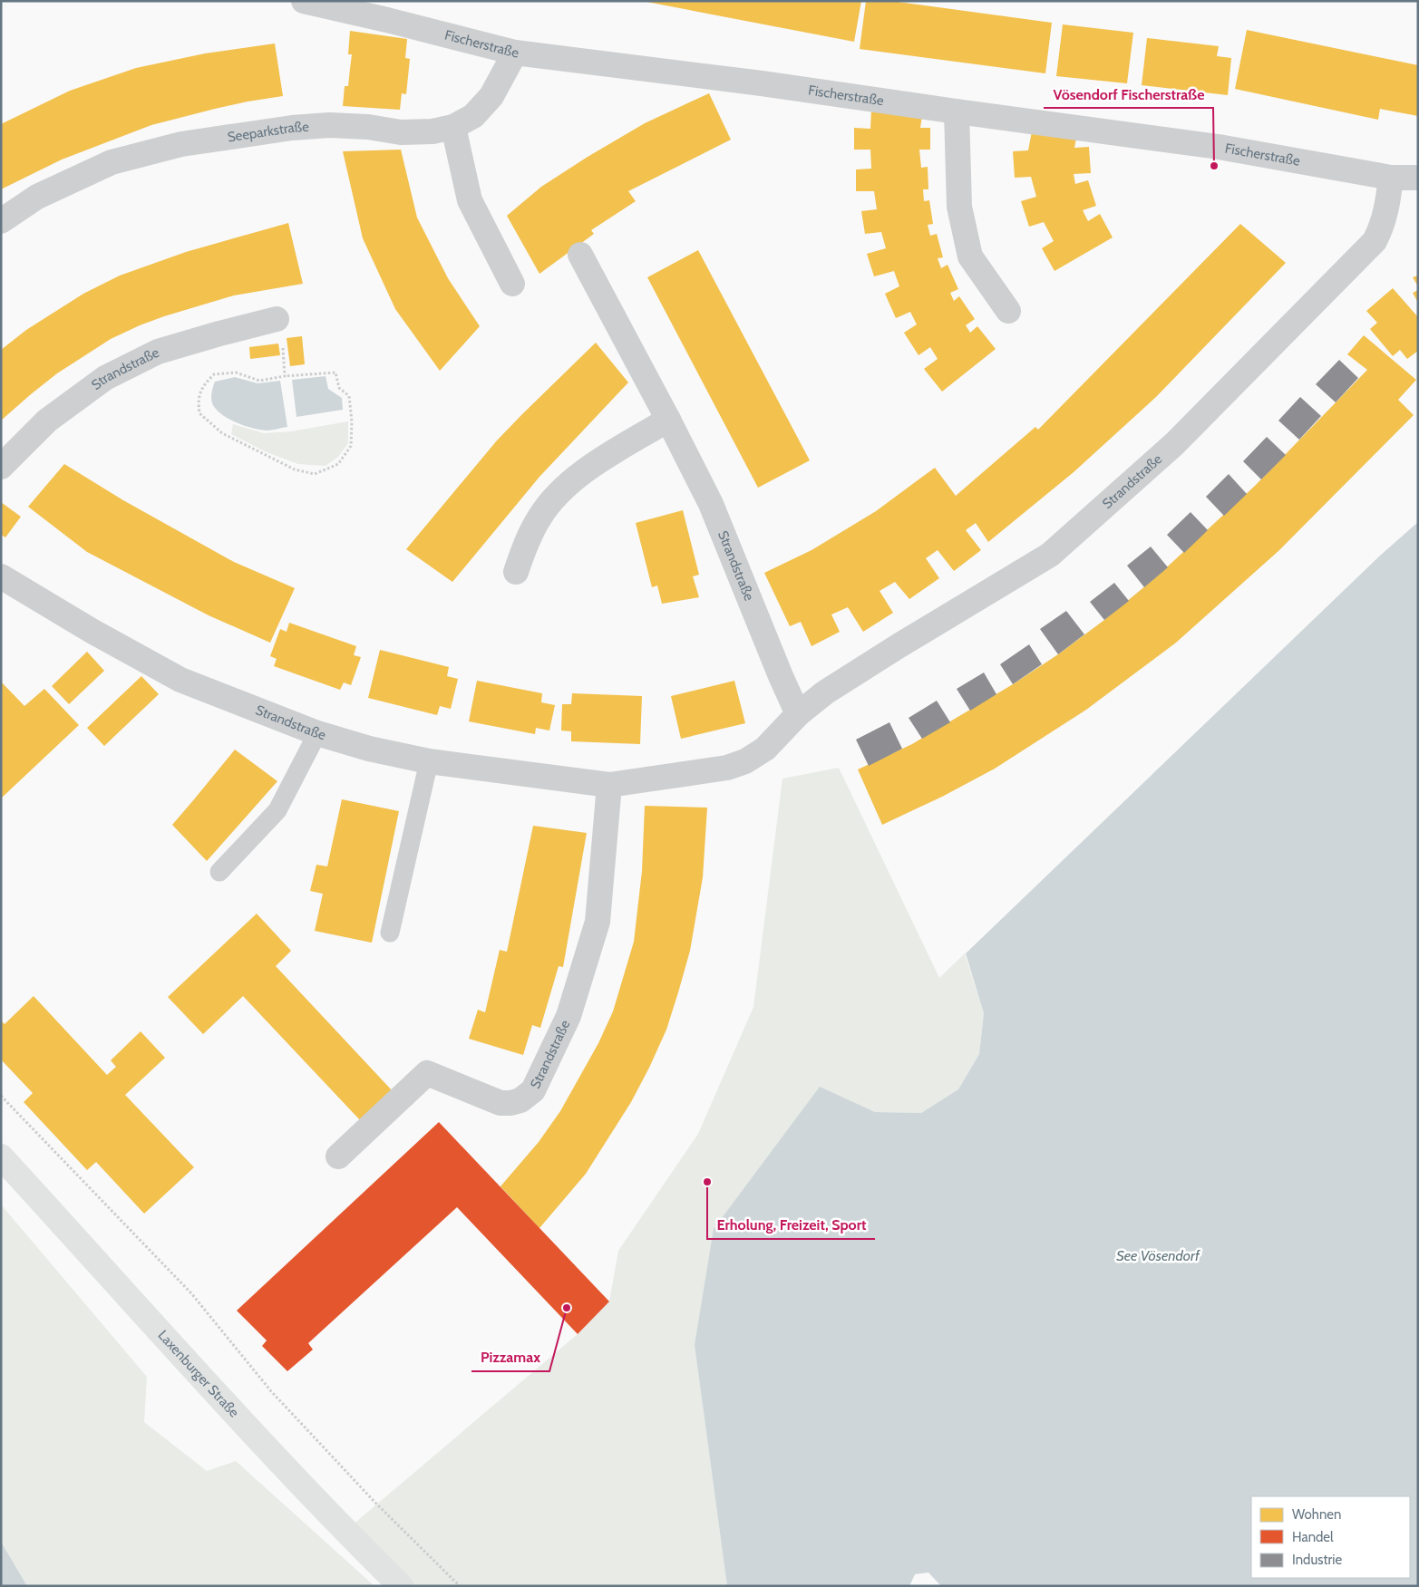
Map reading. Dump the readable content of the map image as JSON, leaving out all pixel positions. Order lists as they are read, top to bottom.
{
  "streets": {
    "main road": ["Laxenburger Straße"],
    "street": ["Fischerstraße", "Seeparkstraße", "Strandstraße"]
  },
  "crossings": [
    ["Fischerstraße", "Seeparkstraße"],
    ["Fischerstraße", "Strandstraße"]
  ],
  "water": ["See Vösendorf"],
  "places": ["Vösendorf Fischerstraße", "Erholung, Freizeit, Sport", "Pizzamax"],
  "legend": ["Wohnen", "Handel", "Industrie"]
}
